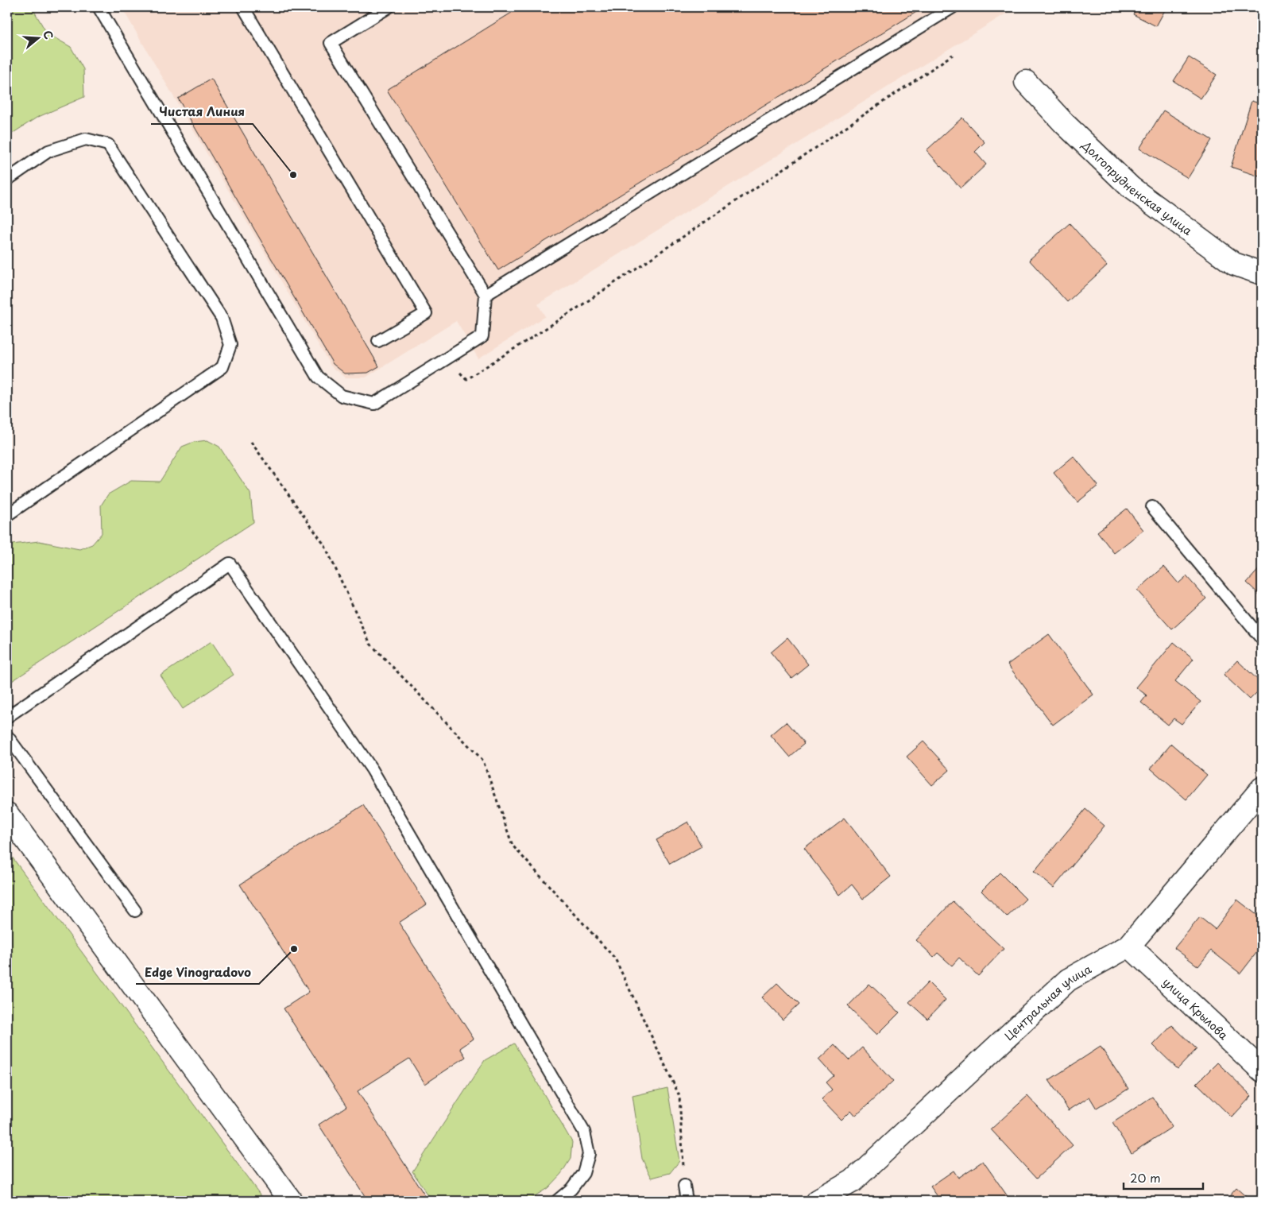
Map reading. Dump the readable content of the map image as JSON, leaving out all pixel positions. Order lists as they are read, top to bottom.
{
  "streets": {
    "street": ["Долгопрудненская улица", "Центральная улица", "улица Крылова"]
  },
  "crossings": [
    ["Центральная улица", "улица Крылова"]
  ],
  "places": ["Чистая Линия", "Edge Vinogradovo"],
  "scale_bar": "20 m",
  "north": "right"
}
